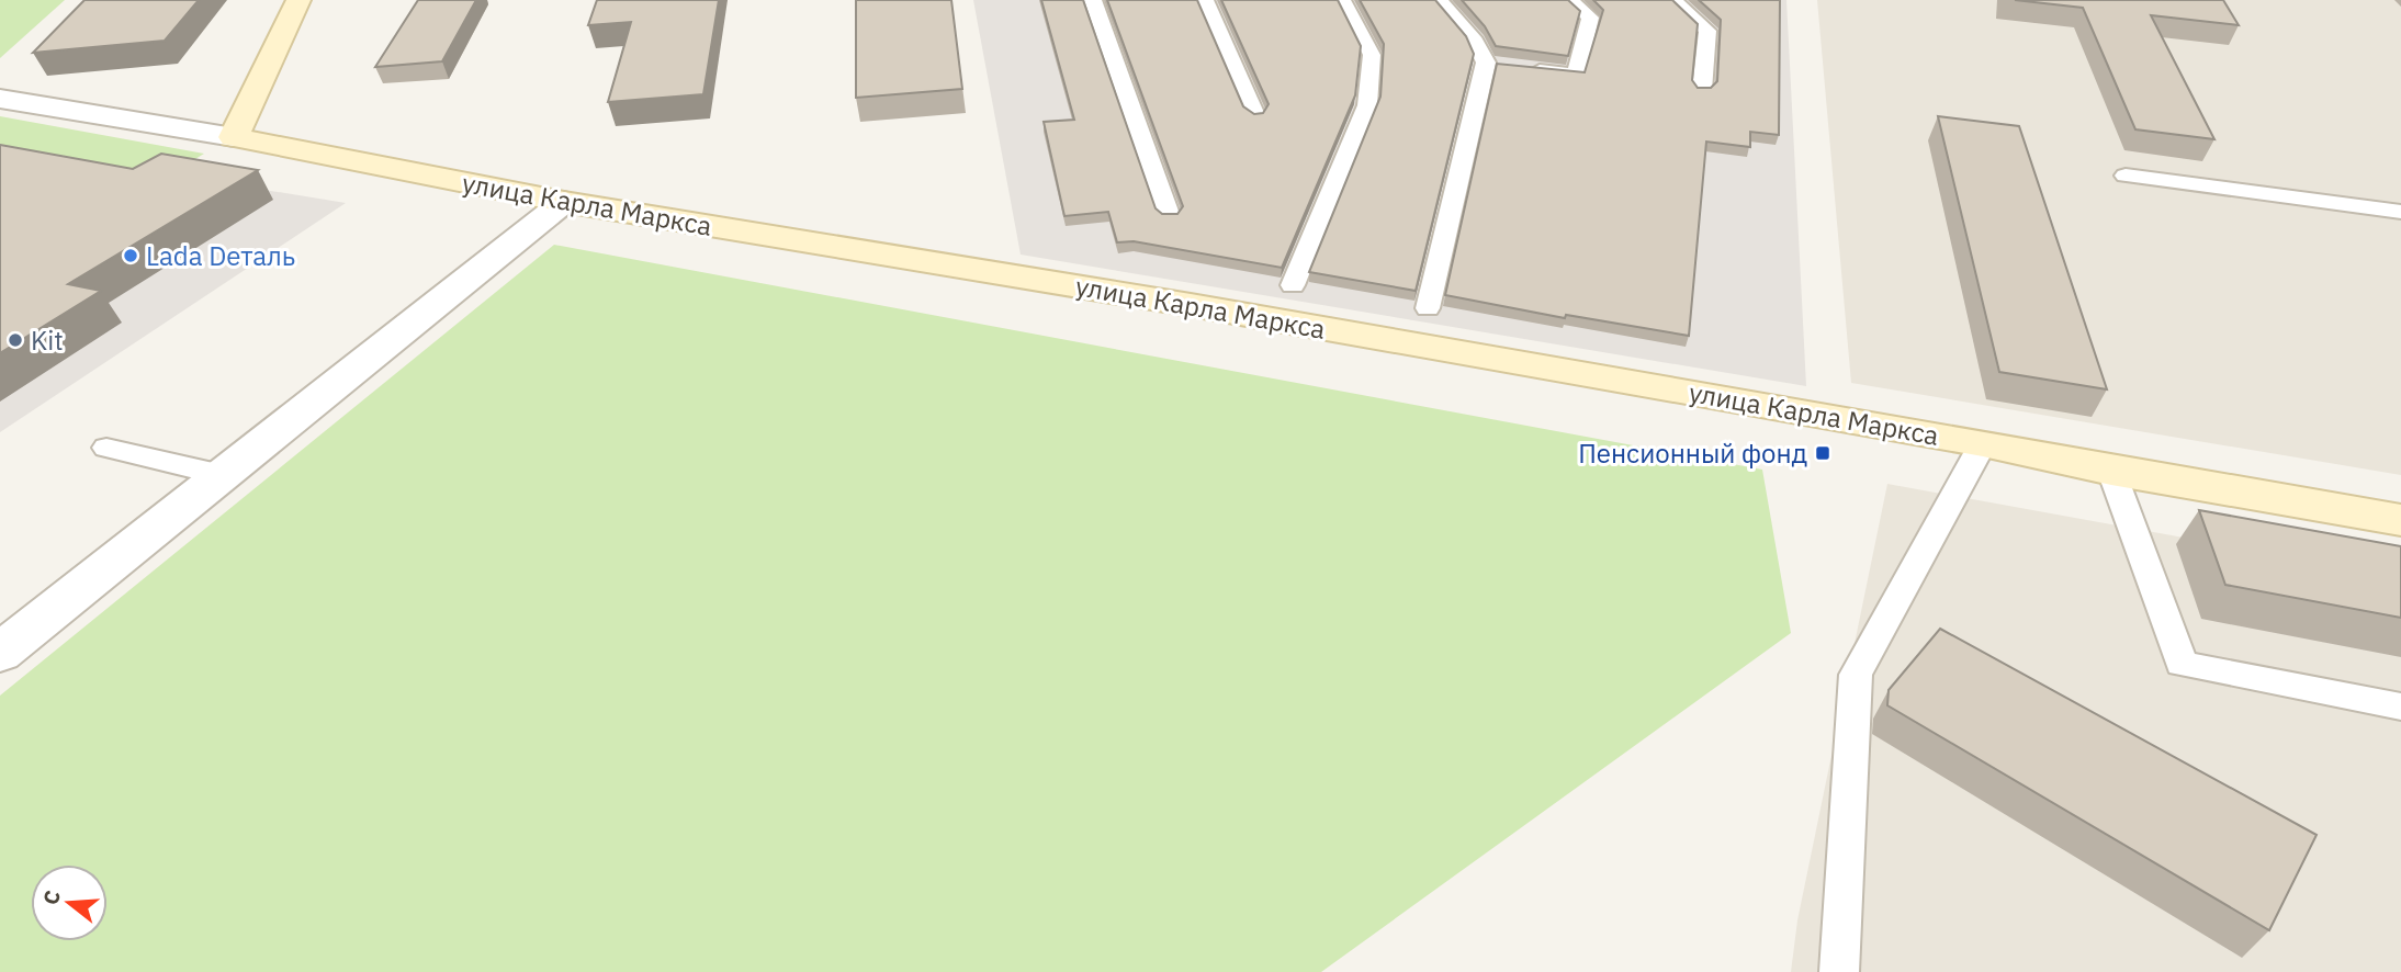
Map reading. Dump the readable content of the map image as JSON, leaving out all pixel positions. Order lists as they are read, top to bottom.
{
  "streets": {
    "main road": ["улица Карла Маркса"]
  },
  "places": {
    "other": ["Lada Dеталь", "Kit"],
    "transit": ["Пенсионный фонд"]
  },
  "north": "left"
}
